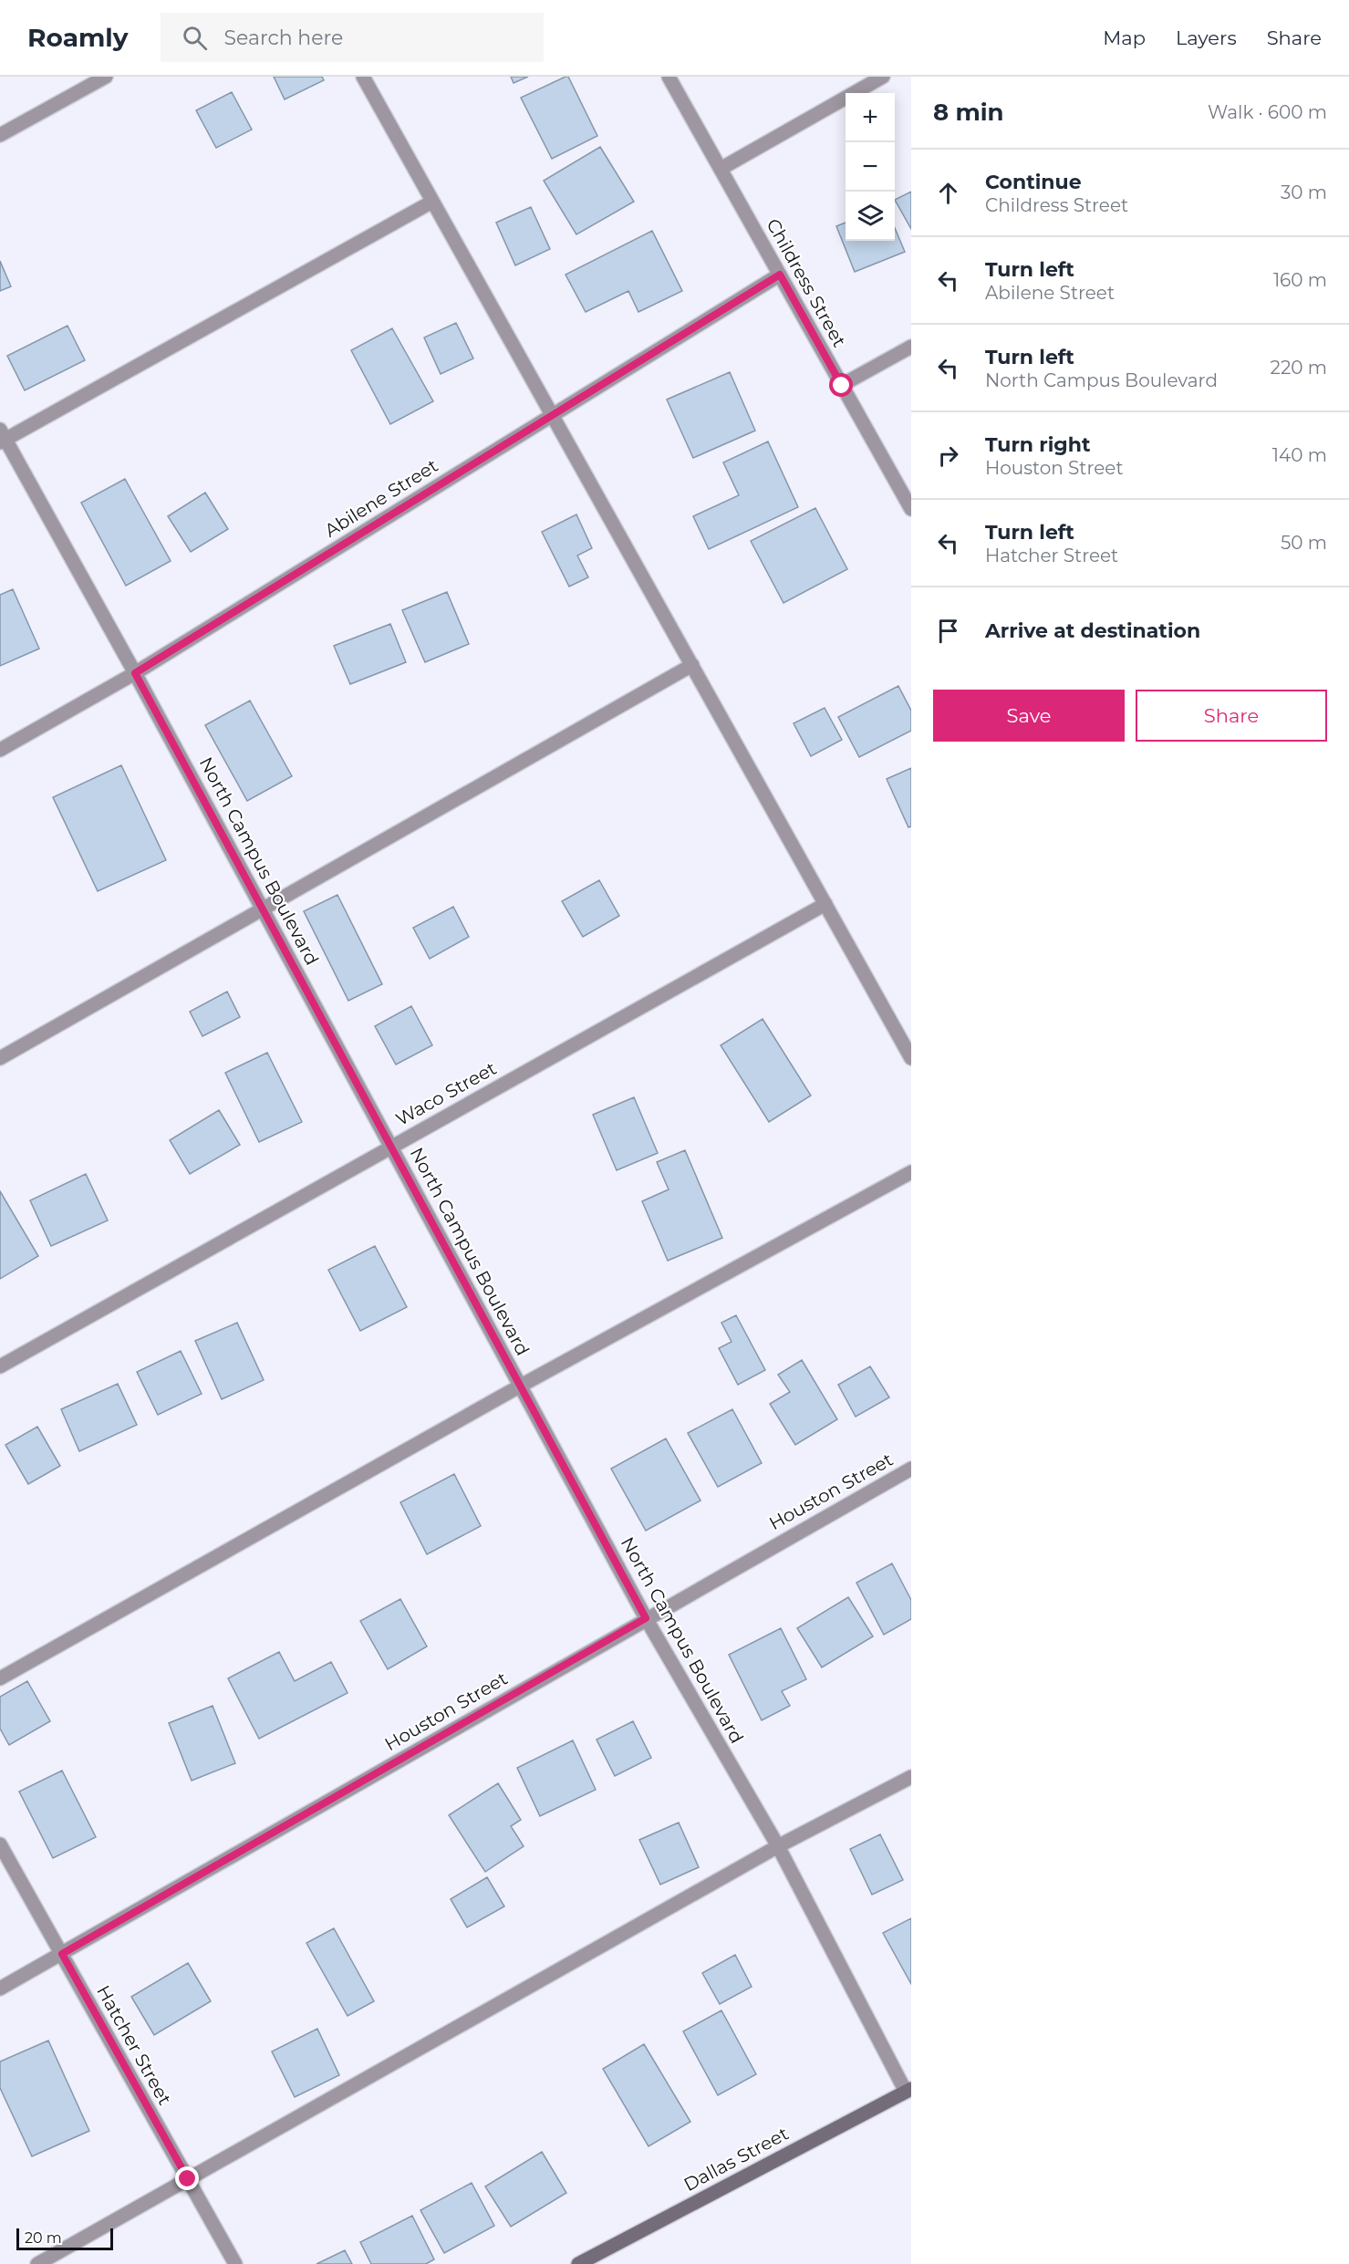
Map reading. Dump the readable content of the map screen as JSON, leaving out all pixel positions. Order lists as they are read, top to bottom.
{
  "streets": {
    "main road": ["Dallas Street"],
    "street": [
      "Childress Street",
      "Abilene Street",
      "North Campus Boulevard",
      "Waco Street",
      "Houston Street",
      "Hatcher Street"
    ]
  },
  "crossings": [
    ["Childress Street", "Abilene Street"],
    ["Abilene Street", "North Campus Boulevard"],
    ["North Campus Boulevard", "Waco Street"],
    ["North Campus Boulevard", "Houston Street"],
    ["North Campus Boulevard", "Dallas Street"],
    ["Houston Street", "Hatcher Street"]
  ],
  "scale_bar": "20 m",
  "page": {
    "header": "Roamly",
    "search": "Search here",
    "nav": ["Map", "Layers", "Share"],
    "heading": ["8 min", "Walk · 600 m"],
    "map_buttons": ["+", "−"],
    "list": [
      ["Continue", "Childress Street", "30 m"],
      ["Turn left", "Abilene Street", "160 m"],
      ["Turn left", "North Campus Boulevard", "220 m"],
      ["Turn right", "Houston Street", "140 m"],
      ["Turn left", "Hatcher Street", "50 m"],
      "Arrive at destination"
    ],
    "buttons": ["Save", "Share"],
    "scale": "20 m"
  }
}
